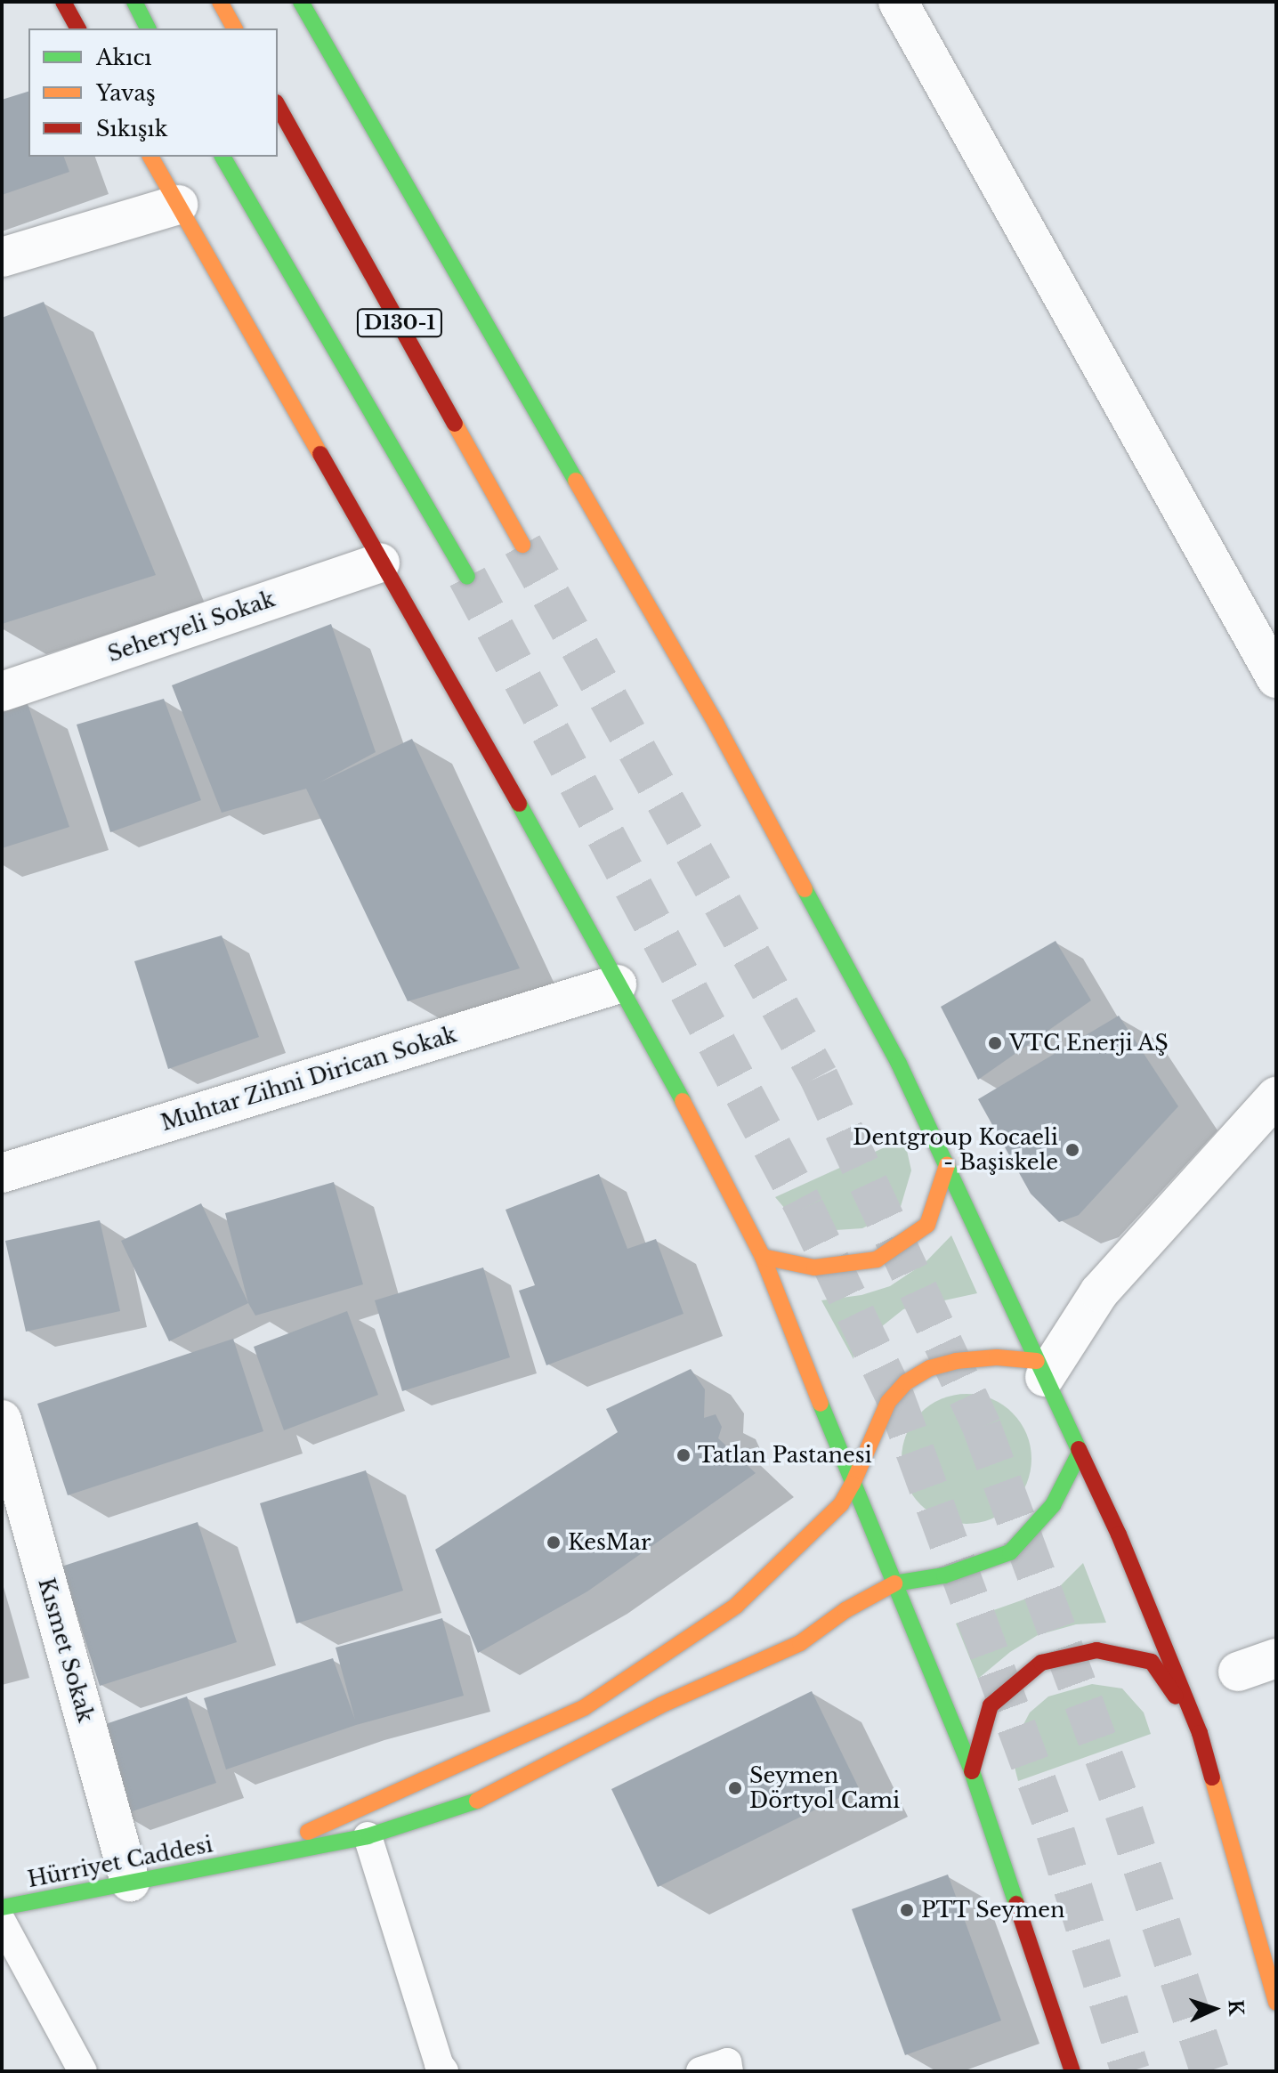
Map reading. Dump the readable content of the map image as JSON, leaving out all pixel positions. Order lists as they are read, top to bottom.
{
  "streets": {
    "main road": ["D130-1", "Hürriyet Caddesi"],
    "street": ["Seheryeli Sokak", "Muhtar Zihni Dirican Sokak", "Kısmet Sokak"]
  },
  "crossings": [
    ["Kısmet Sokak", "Hürriyet Caddesi"]
  ],
  "places": [
    "VTC Enerji AŞ",
    "Dentgroup Kocaeli - Başiskele",
    "Tatlan Pastanesi",
    "KesMar",
    "Seymen Dörtyol Cami",
    "PTT Seymen"
  ],
  "legend": ["Akıcı", "Yavaş", "Sıkışık"],
  "north": "right"
}
